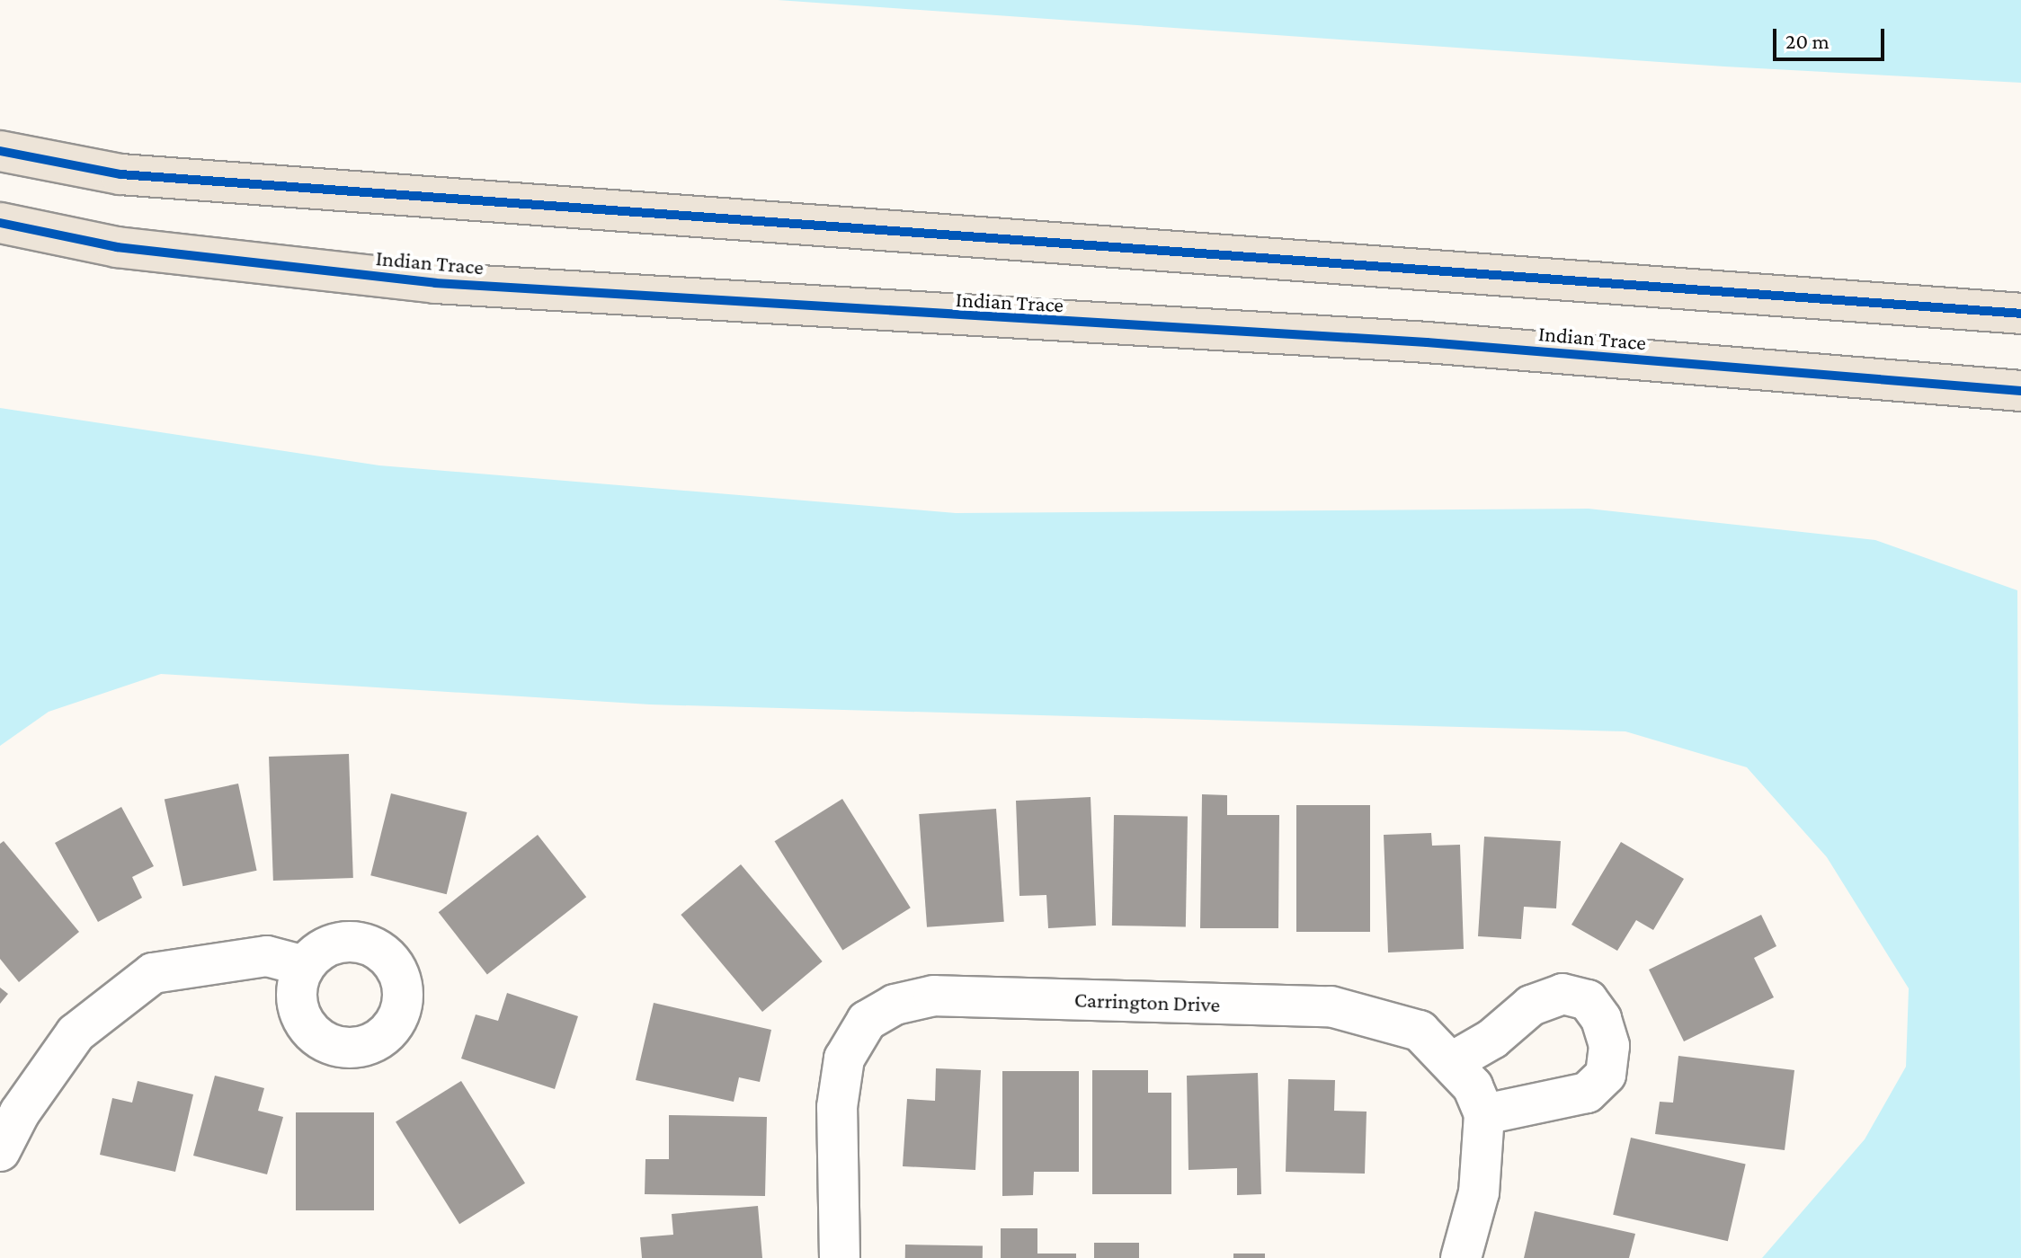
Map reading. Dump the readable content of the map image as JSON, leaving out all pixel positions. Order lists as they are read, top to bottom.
{
  "streets": {
    "main road": ["Indian Trace"],
    "street": ["Carrington Drive"]
  },
  "scale_bar": "20 m"
}
